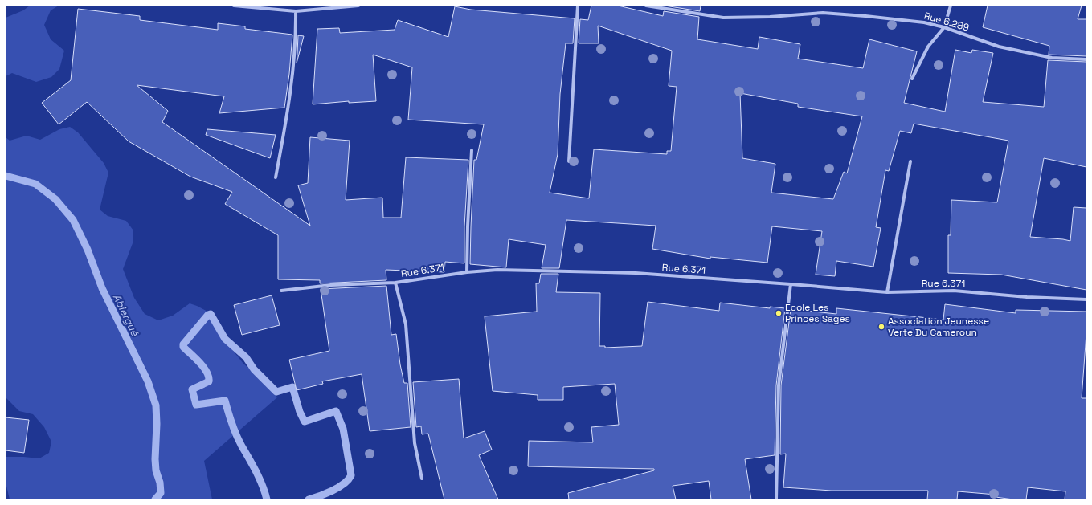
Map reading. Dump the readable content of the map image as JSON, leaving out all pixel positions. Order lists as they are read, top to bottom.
{
  "streets": {
    "street": ["Rue 6.289", "Rue 6.371"]
  },
  "water": ["Abiergué"],
  "places": ["Ecole Les Princes Sages", "Association Jeunesse Verte Du Cameroun"]
}
